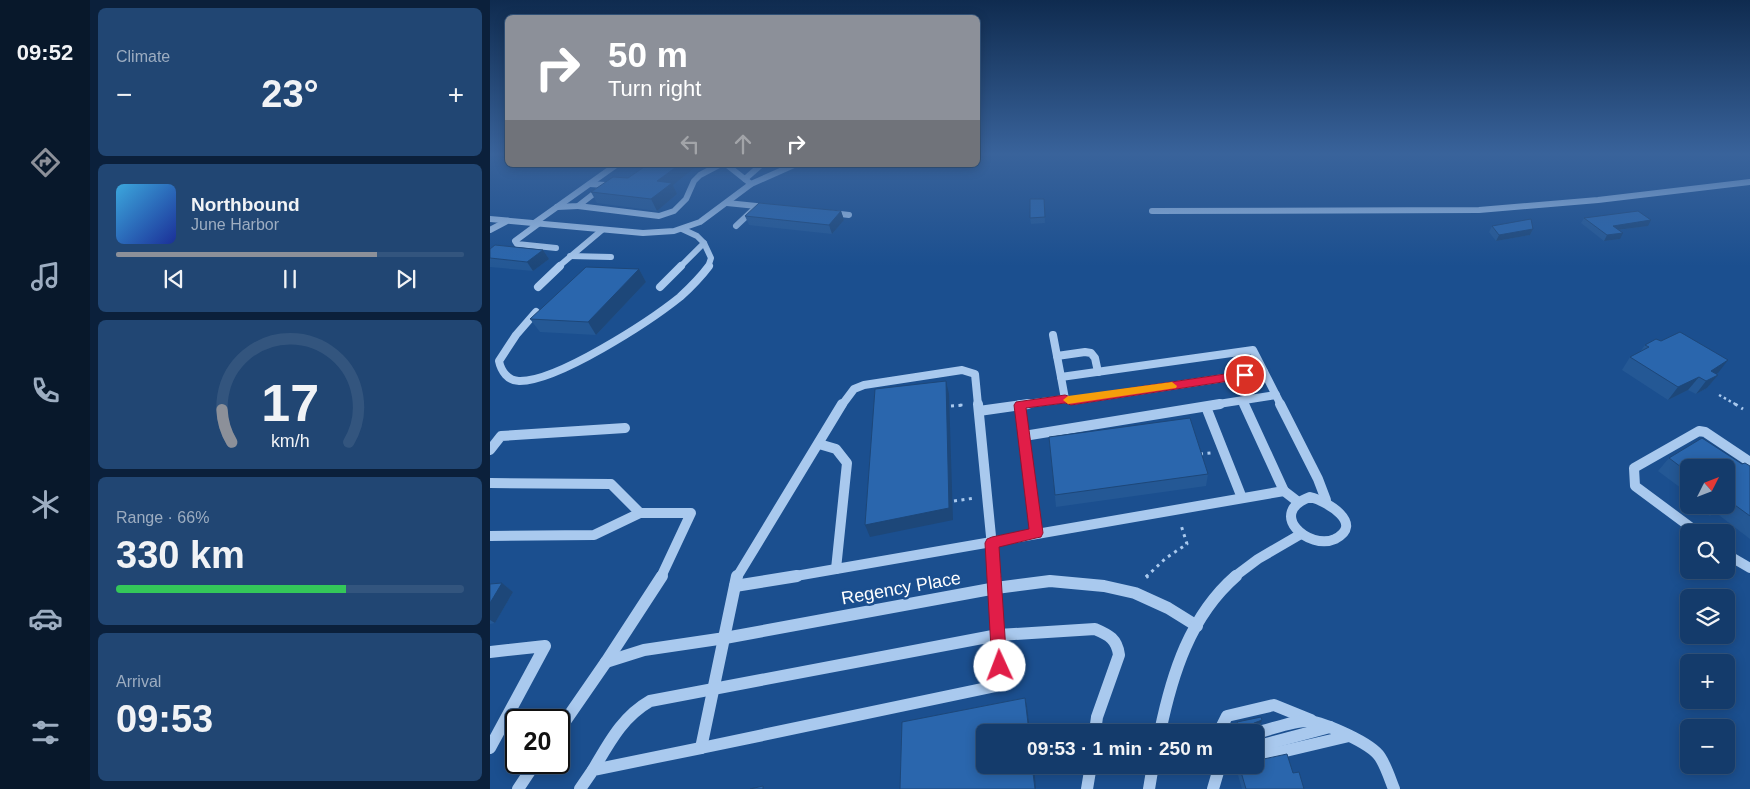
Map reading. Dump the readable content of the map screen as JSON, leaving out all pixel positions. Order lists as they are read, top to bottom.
{
  "streets": {
    "street": ["Regency Place"]
  },
  "north": "top right",
  "page": {
    "tabs": "09:52",
    "tile": [
      "Climate",
      ["Range · 66%", "330 km"],
      ["Arrival", "09:53"]
    ],
    "turn": ["50 m", "Turn right"],
    "heat": ["−", "23°", "+"],
    "song": ["Northbound", "June Harbor"],
    "map_buttons": ["+", "−"],
    "limit": "20",
    "trip": "09:53 · 1 min · 250 m",
    "gauge": ["17", "km/h"]
  }
}
